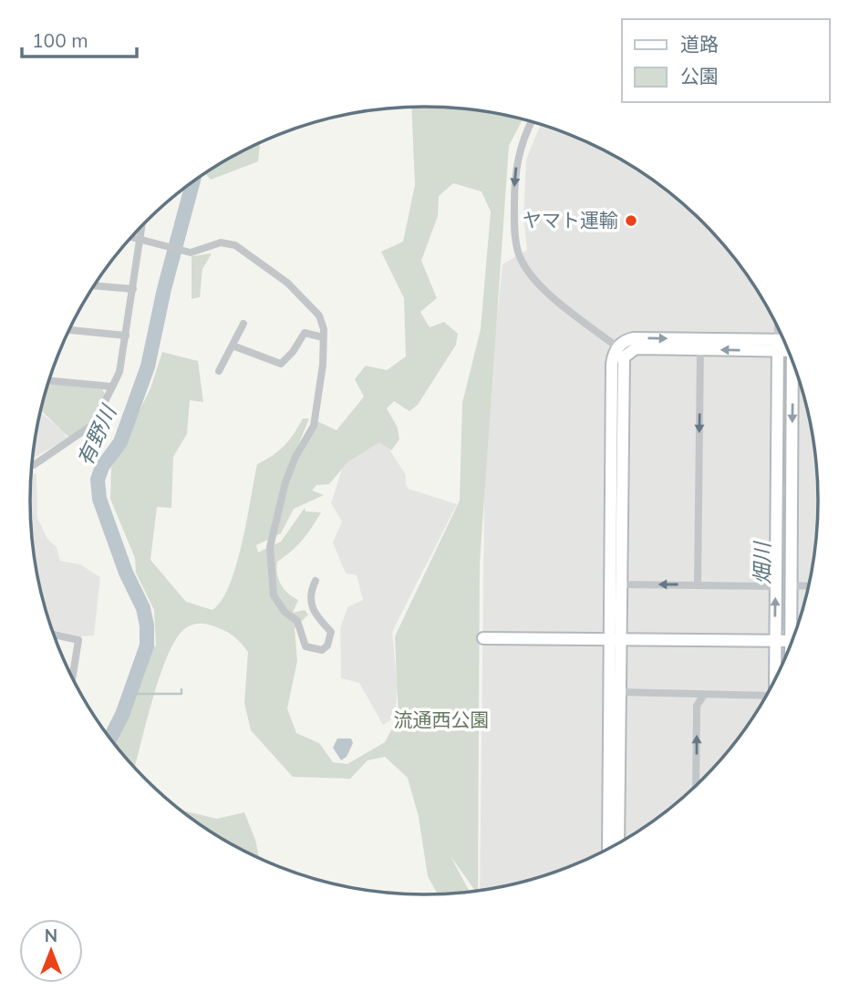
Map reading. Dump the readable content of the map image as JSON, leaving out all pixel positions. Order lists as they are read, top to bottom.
{
  "water": ["有野川", "畑川"],
  "parks": ["流通西公園"],
  "places": ["ヤマト運輸"],
  "legend": ["道路", "公園"],
  "scale_bar": "100 m",
  "north": "top"
}
